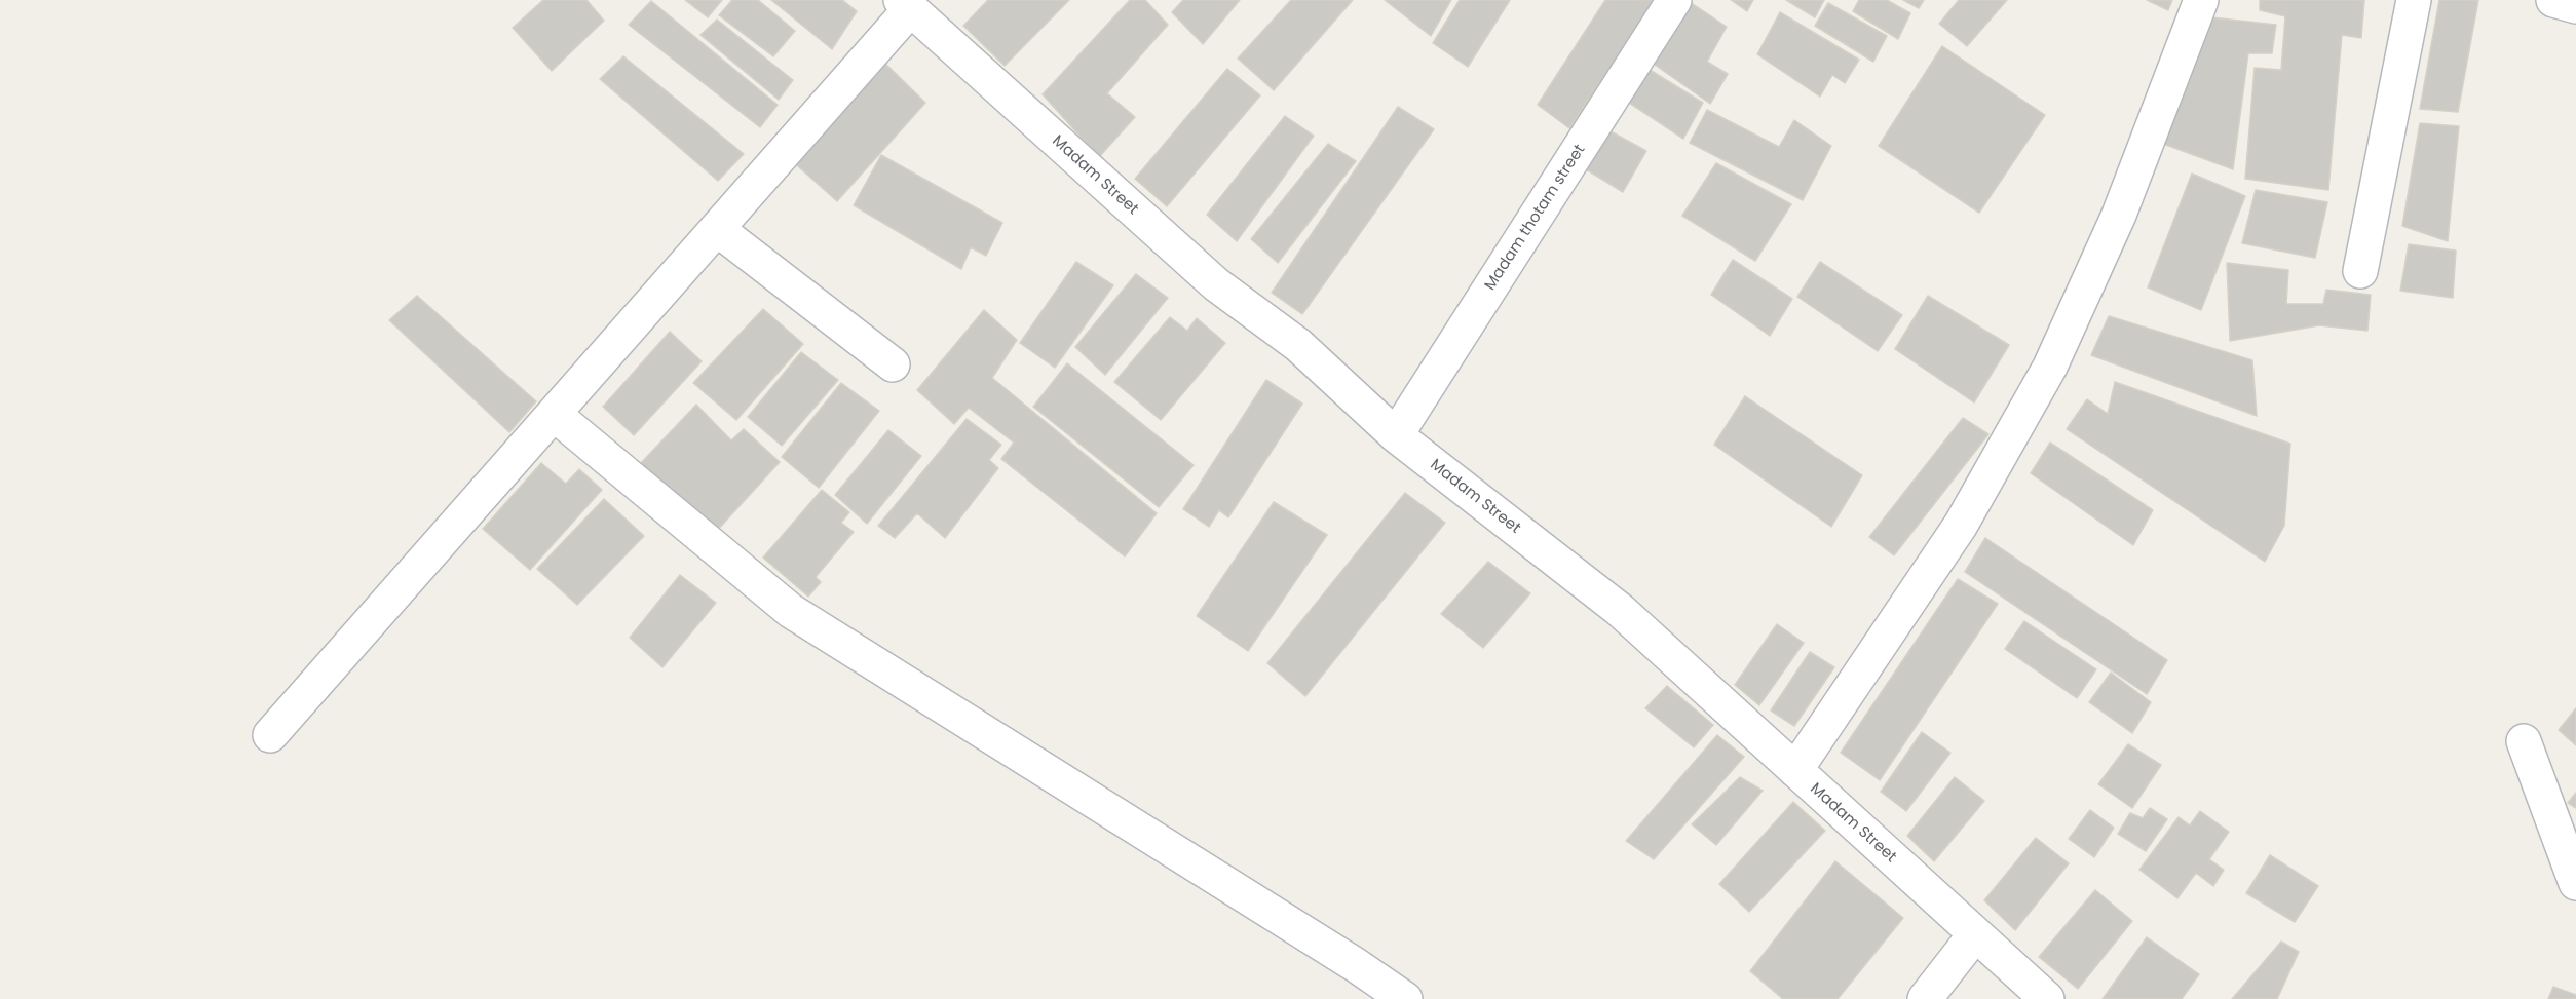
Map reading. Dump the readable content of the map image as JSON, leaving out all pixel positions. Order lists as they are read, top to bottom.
{
  "streets": {
    "street": ["Madam Street", "Madam thotam street"]
  },
  "crossings": [
    ["Madam Street", "Madam thotam street"]
  ]
}
